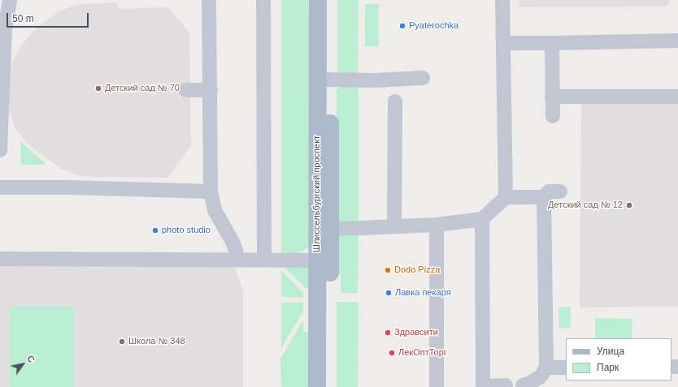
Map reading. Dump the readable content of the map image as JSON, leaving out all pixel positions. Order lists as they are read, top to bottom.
{
  "streets": {
    "main road": ["Шлиссельбургский проспект"]
  },
  "places": [
    "Pyaterochka",
    "Детский сад № 70",
    "Детский сад № 12",
    "photo studio",
    "Dodo Pizza",
    "Лавка пекаря",
    "Здравсити",
    "Школа № 348",
    "ЛекОптТорг"
  ],
  "legend": ["Улица", "Парк"],
  "scale_bar": "50 m",
  "north": "top right"
}
